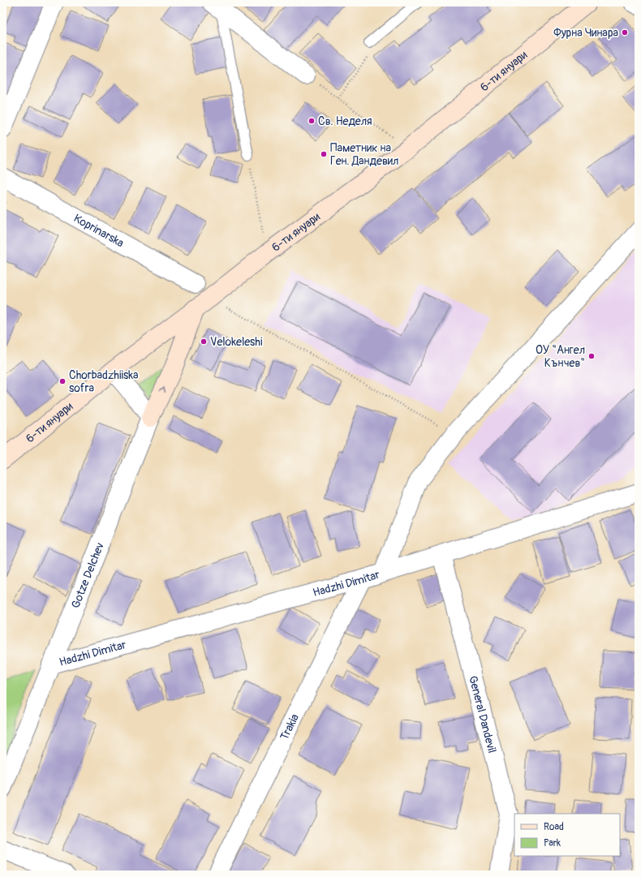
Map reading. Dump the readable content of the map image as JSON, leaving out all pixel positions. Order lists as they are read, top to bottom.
{
  "streets": {
    "main road": ["6-ти януари"],
    "street": [
      "Koprinarska",
      "Gotze Delchev",
      "Hadzhi Dimitar",
      "General Dandevil",
      "Trakia"
    ]
  },
  "crossings": [
    ["Gotze Delchev", "Hadzhi Dimitar"],
    ["Hadzhi Dimitar", "General Dandevil"],
    ["Hadzhi Dimitar", "Trakia"]
  ],
  "places": [
    "Фурна Чинара",
    "Св. Неделя",
    "Паметник на Ген. Дандевил",
    "Velokeleshi",
    "ОУ \"Ангел Кънчев\"",
    "Chorbadzhiiska sofra"
  ],
  "legend": ["Road", "Park"]
}
